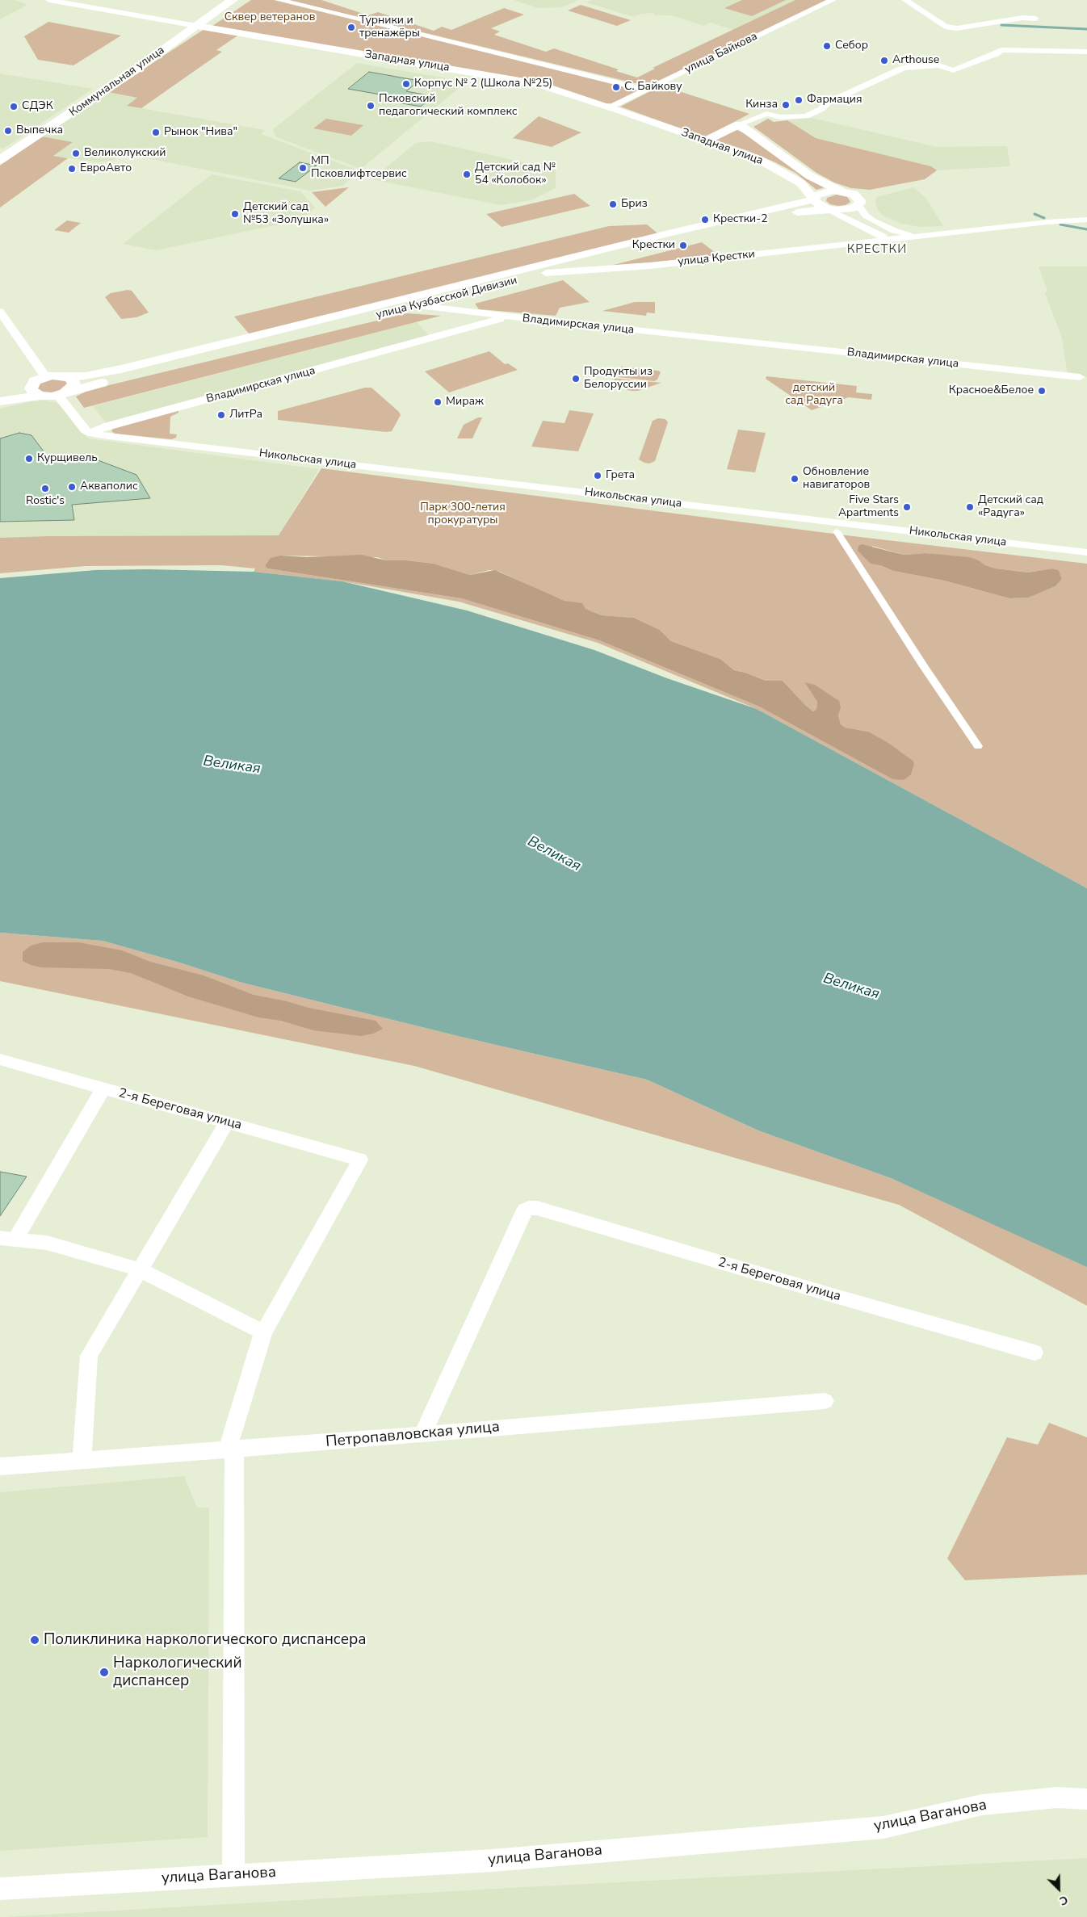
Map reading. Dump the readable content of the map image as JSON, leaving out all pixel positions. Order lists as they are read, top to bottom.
{
  "streets": {
    "main road": ["Коммунальная улица"],
    "street": [
      "улица Байкова",
      "Западная улица",
      "улица Крестки",
      "улица Кузбасской Дивизии",
      "Владимирская улица",
      "Никольская улица",
      "2-я Береговая улица",
      "Петропавловская улица",
      "улица Ваганова"
    ]
  },
  "crossings": [
    ["улица Байкова", "Западная улица"],
    ["Западная улица", "Коммунальная улица"],
    ["Западная улица", "улица Кузбасской Дивизии"],
    ["улица Крестки", "улица Кузбасской Дивизии"],
    ["Владимирская улица", "Никольская улица"]
  ],
  "districts": ["КРЕСТКИ"],
  "water": ["Великая"],
  "parks": ["Сквер ветеранов", "детский сад Радуга", "Парк 300-летия прокуратуры"],
  "places": [
    "Турники и тренажёры",
    "Себор",
    "Arthouse",
    "Корпус № 2 (Школа №25)",
    "С. Байкову",
    "Фармация",
    "Кинза",
    "Псковский педагогический комплекс",
    "СДЭК",
    "Выпечка",
    "Рынок \"Нива\"",
    "Великолукский",
    "МП Псковлифтсервис",
    "ЕвроАвто",
    "Детский сад № 54 «Колобок»",
    "Бриз",
    "Детский сад №53 «Золушка»",
    "Крестки-2",
    "Крестки",
    "Продукты из Белоруссии",
    "Красное&Белое",
    "Мираж",
    "ЛитРа",
    "Курщивель",
    "Грета",
    "Обновление навигаторов",
    "Акваполис",
    "Rostic's",
    "Five Stars Apartments",
    "Детский сад «Радуга»",
    "Поликлиника наркологического диспансера",
    "Наркологический диспансер"
  ],
  "north": "bottom right"
}
